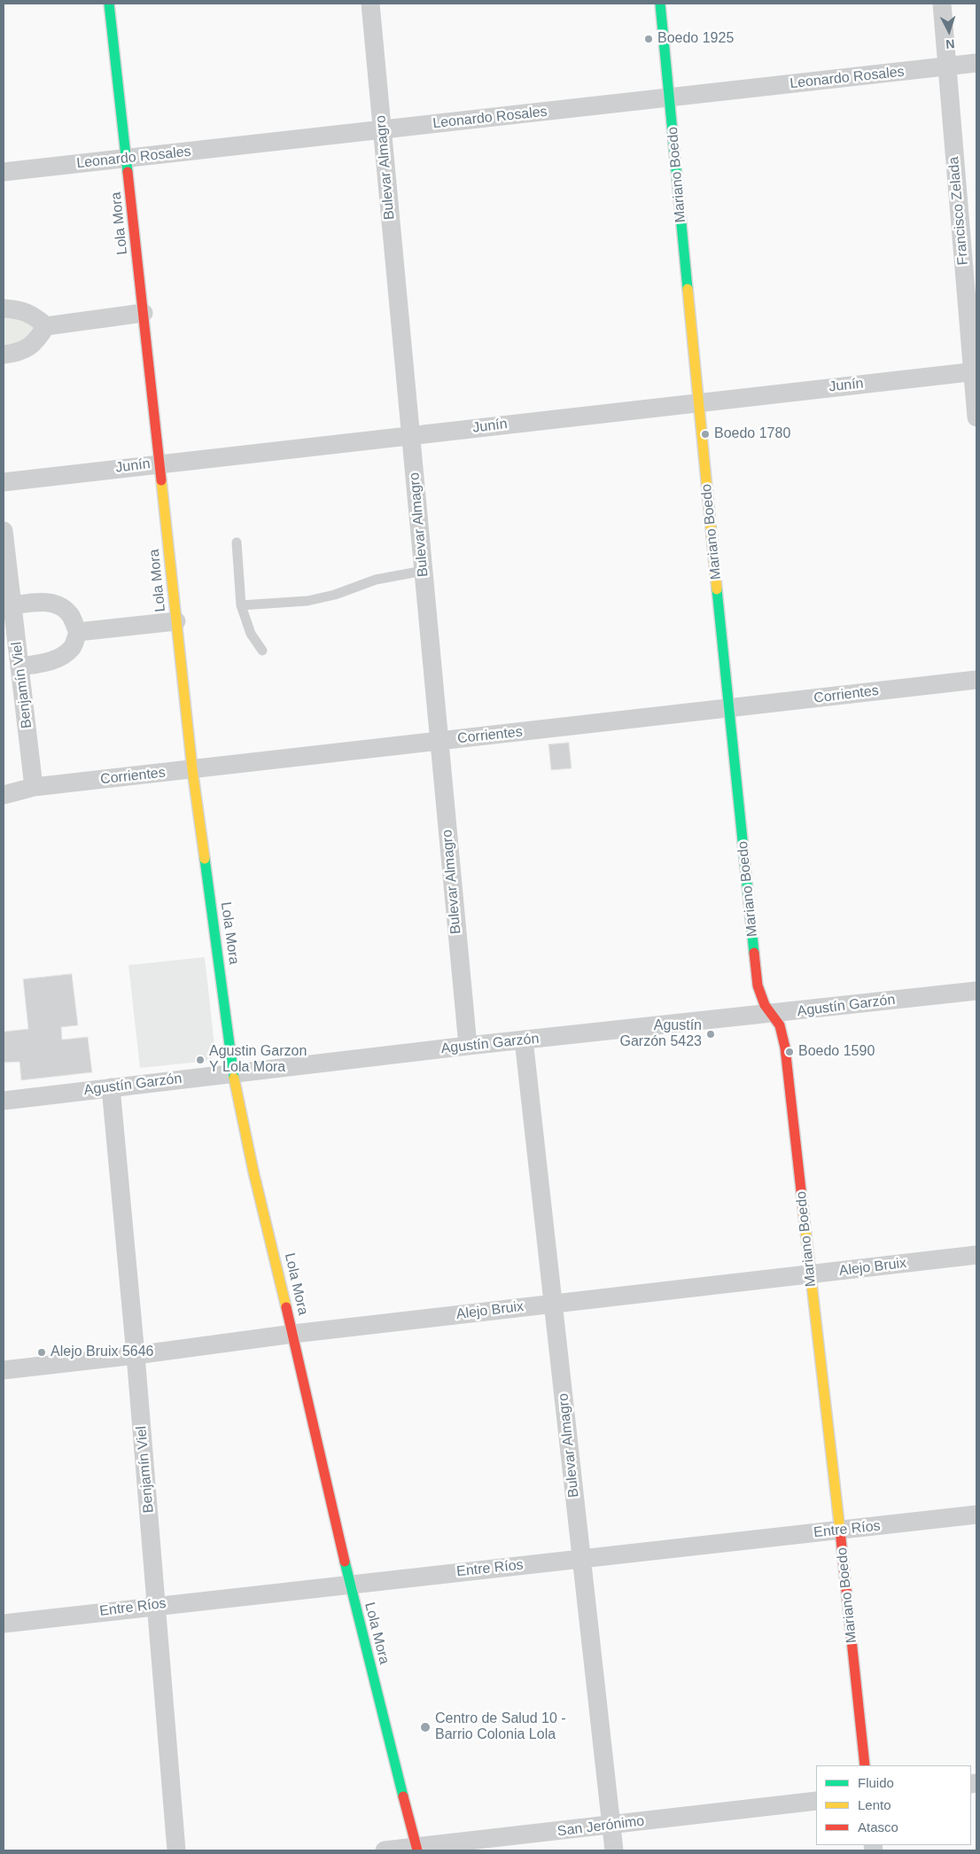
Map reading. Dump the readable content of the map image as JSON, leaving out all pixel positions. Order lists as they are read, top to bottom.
{
  "streets": {
    "street": [
      "Leonardo Rosales",
      "Bulevar Almagro",
      "Mariano Boedo",
      "Francisco Zelada",
      "Lola Mora",
      "Junín",
      "Benjamín Viel",
      "Corrientes",
      "Agustín Garzón",
      "Alejo Bruix",
      "Entre Ríos",
      "San Jerónimo"
    ]
  },
  "crossings": [
    ["Leonardo Rosales", "Bulevar Almagro"],
    ["Leonardo Rosales", "Mariano Boedo"],
    ["Leonardo Rosales", "Francisco Zelada"],
    ["Leonardo Rosales", "Lola Mora"],
    ["Bulevar Almagro", "Junín"],
    ["Bulevar Almagro", "Corrientes"],
    ["Bulevar Almagro", "Agustín Garzón"],
    ["Bulevar Almagro", "Alejo Bruix"],
    ["Bulevar Almagro", "Entre Ríos"],
    ["Bulevar Almagro", "San Jerónimo"],
    ["Mariano Boedo", "Junín"],
    ["Mariano Boedo", "Corrientes"],
    ["Mariano Boedo", "Agustín Garzón"],
    ["Mariano Boedo", "Alejo Bruix"],
    ["Mariano Boedo", "Entre Ríos"],
    ["Francisco Zelada", "Junín"],
    ["Lola Mora", "Junín"],
    ["Lola Mora", "Corrientes"],
    ["Lola Mora", "Agustín Garzón"],
    ["Lola Mora", "Alejo Bruix"],
    ["Lola Mora", "Entre Ríos"],
    ["Lola Mora", "San Jerónimo"],
    ["Benjamín Viel", "Corrientes"],
    ["Benjamín Viel", "Agustín Garzón"],
    ["Benjamín Viel", "Alejo Bruix"],
    ["Benjamín Viel", "Entre Ríos"]
  ],
  "places": [
    "Boedo 1925",
    "Boedo 1780",
    "Agustín Garzón 5423",
    "Boedo 1590",
    "Agustin Garzon Y Lola Mora",
    "Alejo Bruix 5646",
    "Centro de Salud 10 - Barrio Colonia Lola"
  ],
  "legend": ["Fluido", "Lento", "Atasco"],
  "north": "bottom"
}
